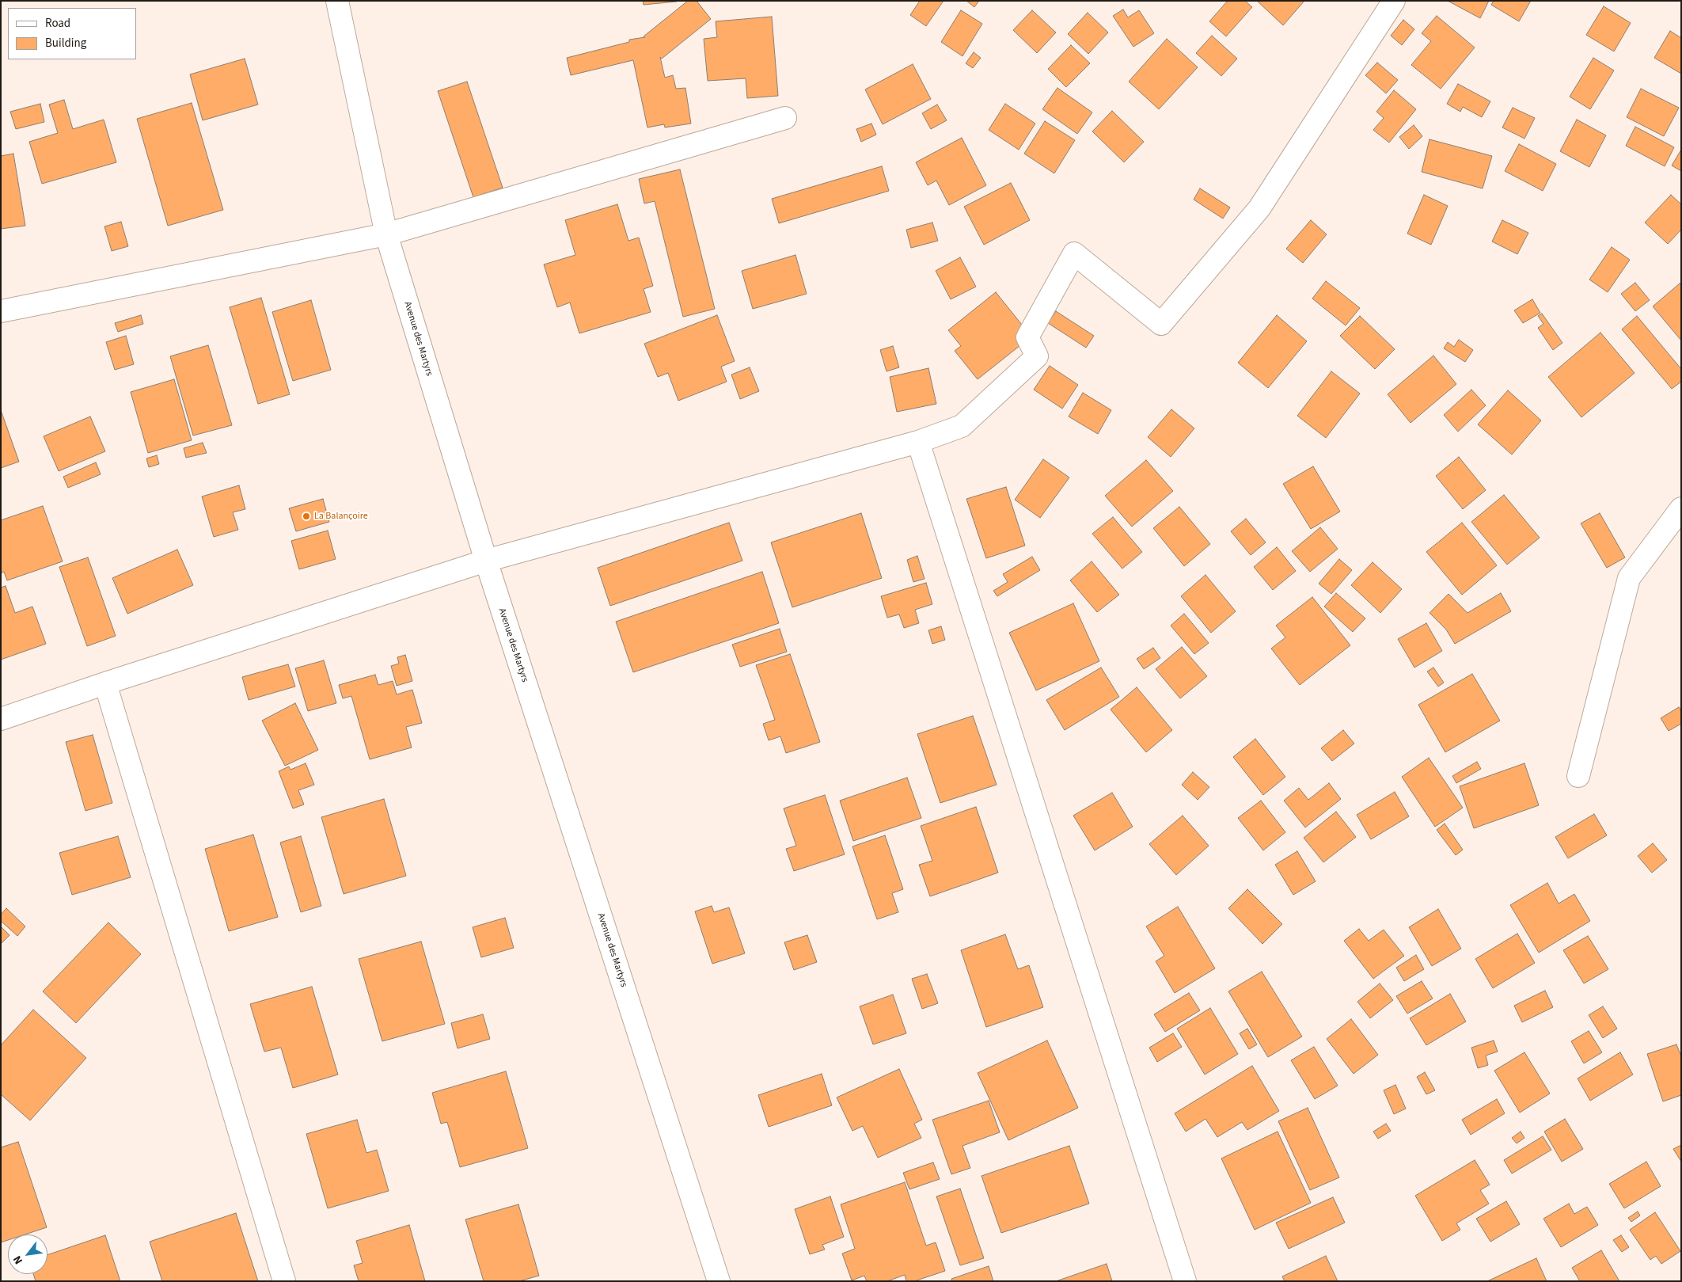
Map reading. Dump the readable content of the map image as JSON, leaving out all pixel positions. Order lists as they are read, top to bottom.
{
  "streets": {
    "street": ["Avenue des Martyrs"]
  },
  "places": ["La Balançoire"],
  "legend": ["Road", "Building"],
  "north": "bottom left"
}
